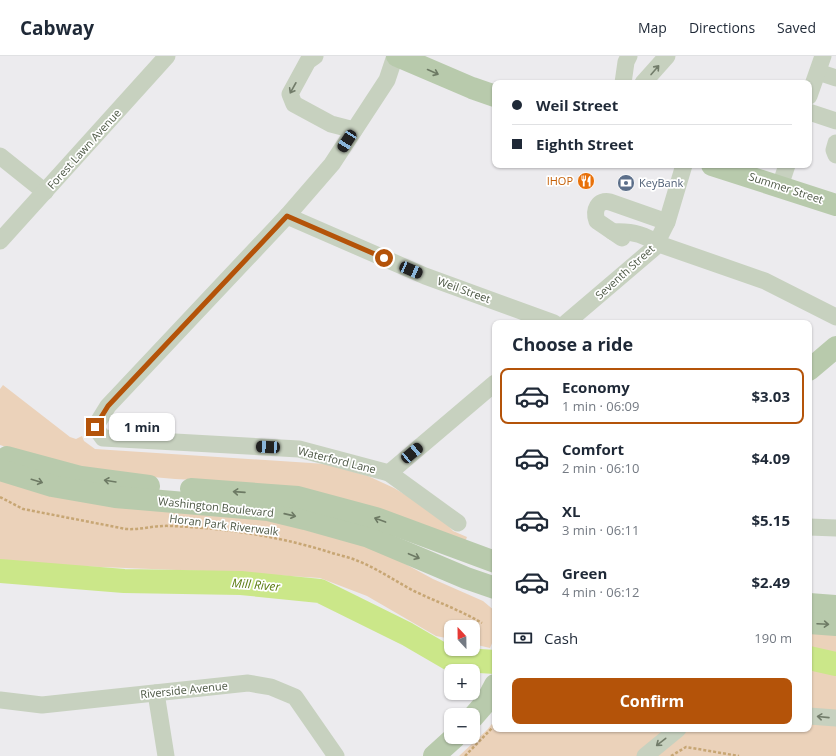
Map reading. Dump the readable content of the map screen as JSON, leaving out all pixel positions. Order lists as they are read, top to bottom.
{
  "streets": {
    "main road": ["Summer Street", "Washington Boulevard"],
    "street": [
      "Forest Lawn Avenue",
      "Seventh Street",
      "Weil Street",
      "Waterford Lane",
      "Riverside Avenue"
    ],
    "path": ["Horan Park Riverwalk"]
  },
  "crossings": [
    ["Weil Street", "Waterford Lane"]
  ],
  "water": ["Mill River"],
  "places": {
    "restaurant": ["IHOP"],
    "bank": ["KeyBank"]
  },
  "north": "top",
  "page": {
    "header": "Cabway",
    "nav": ["Map", "Directions", "Saved"],
    "banner": ["Weil Street", "Eighth Street"],
    "heading": "Choose a ride",
    "list": [
      {
        "name": "Economy",
        "note": "1 min · 06:09",
        "value": "$3.03"
      },
      {
        "name": "Comfort",
        "note": "2 min · 06:10",
        "value": "$4.09"
      },
      {
        "name": "XL",
        "note": "3 min · 06:11",
        "value": "$5.15"
      },
      {
        "name": "Green",
        "note": "4 min · 06:12",
        "value": "$2.49"
      }
    ],
    "bubble": "1 min",
    "pay": ["Cash", "190 m"],
    "map_buttons": ["+", "−"],
    "buttons": "Confirm"
  }
}
